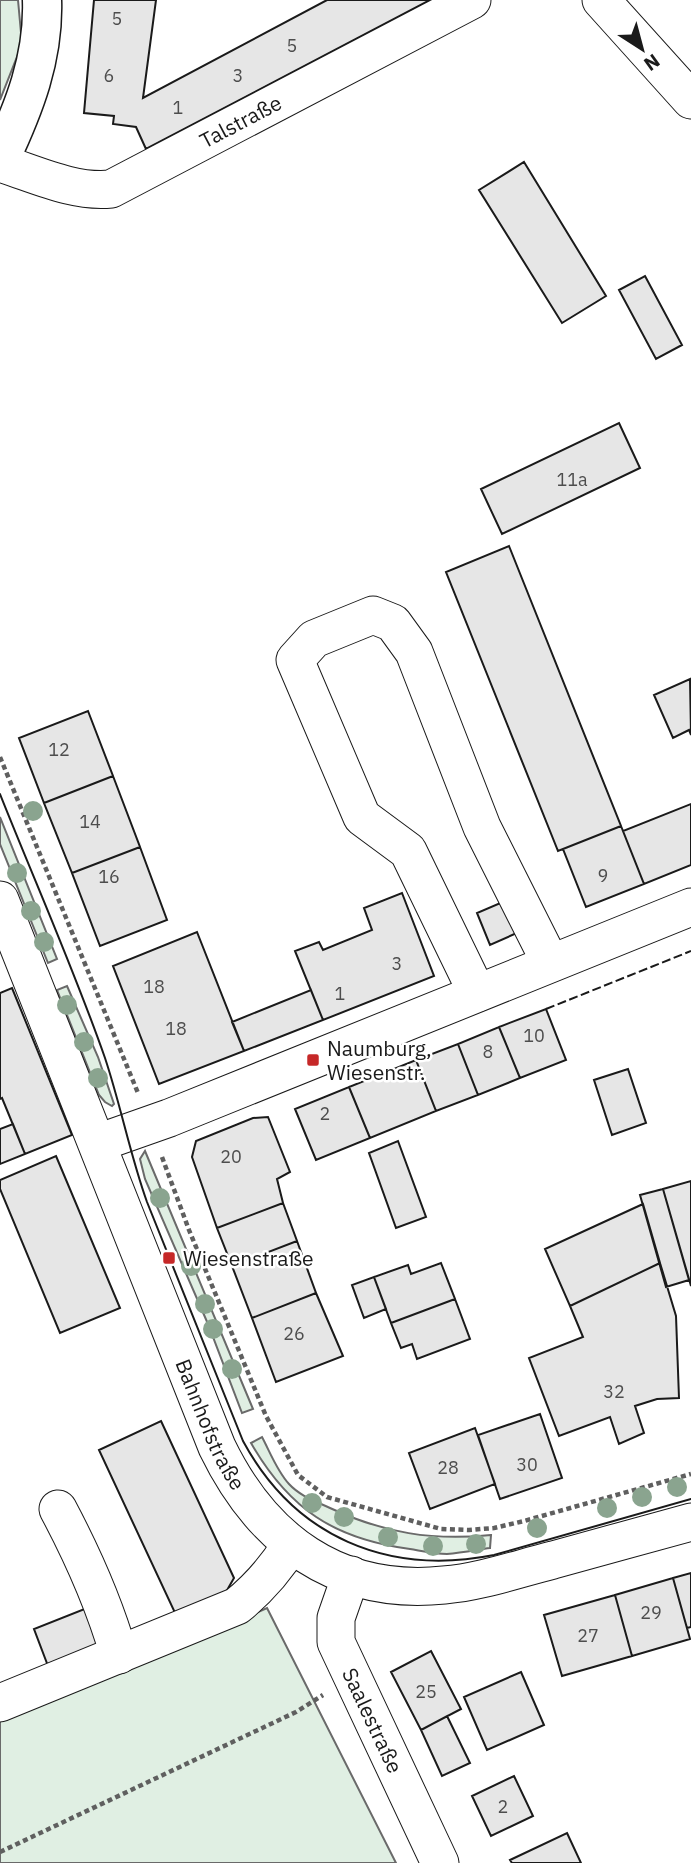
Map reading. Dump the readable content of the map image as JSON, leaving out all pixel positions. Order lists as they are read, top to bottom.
{
  "streets": {
    "street": ["Talstraße", "Bahnhofstraße", "Saalestraße"]
  },
  "crossings": [
    ["Bahnhofstraße", "Saalestraße"]
  ],
  "places": {
    "transit": ["Naumburg, Wiesenstr.", "Wiesenstraße"]
  },
  "house_numbers": [
    "5",
    "5",
    "6",
    "3",
    "1",
    "11a",
    "12",
    "14",
    "9",
    "16",
    "3",
    "18",
    "1",
    "18",
    "10",
    "8",
    "2",
    "20",
    "26",
    "32",
    "30",
    "28",
    "29",
    "27",
    "25",
    "2"
  ],
  "north": "bottom right"
}
